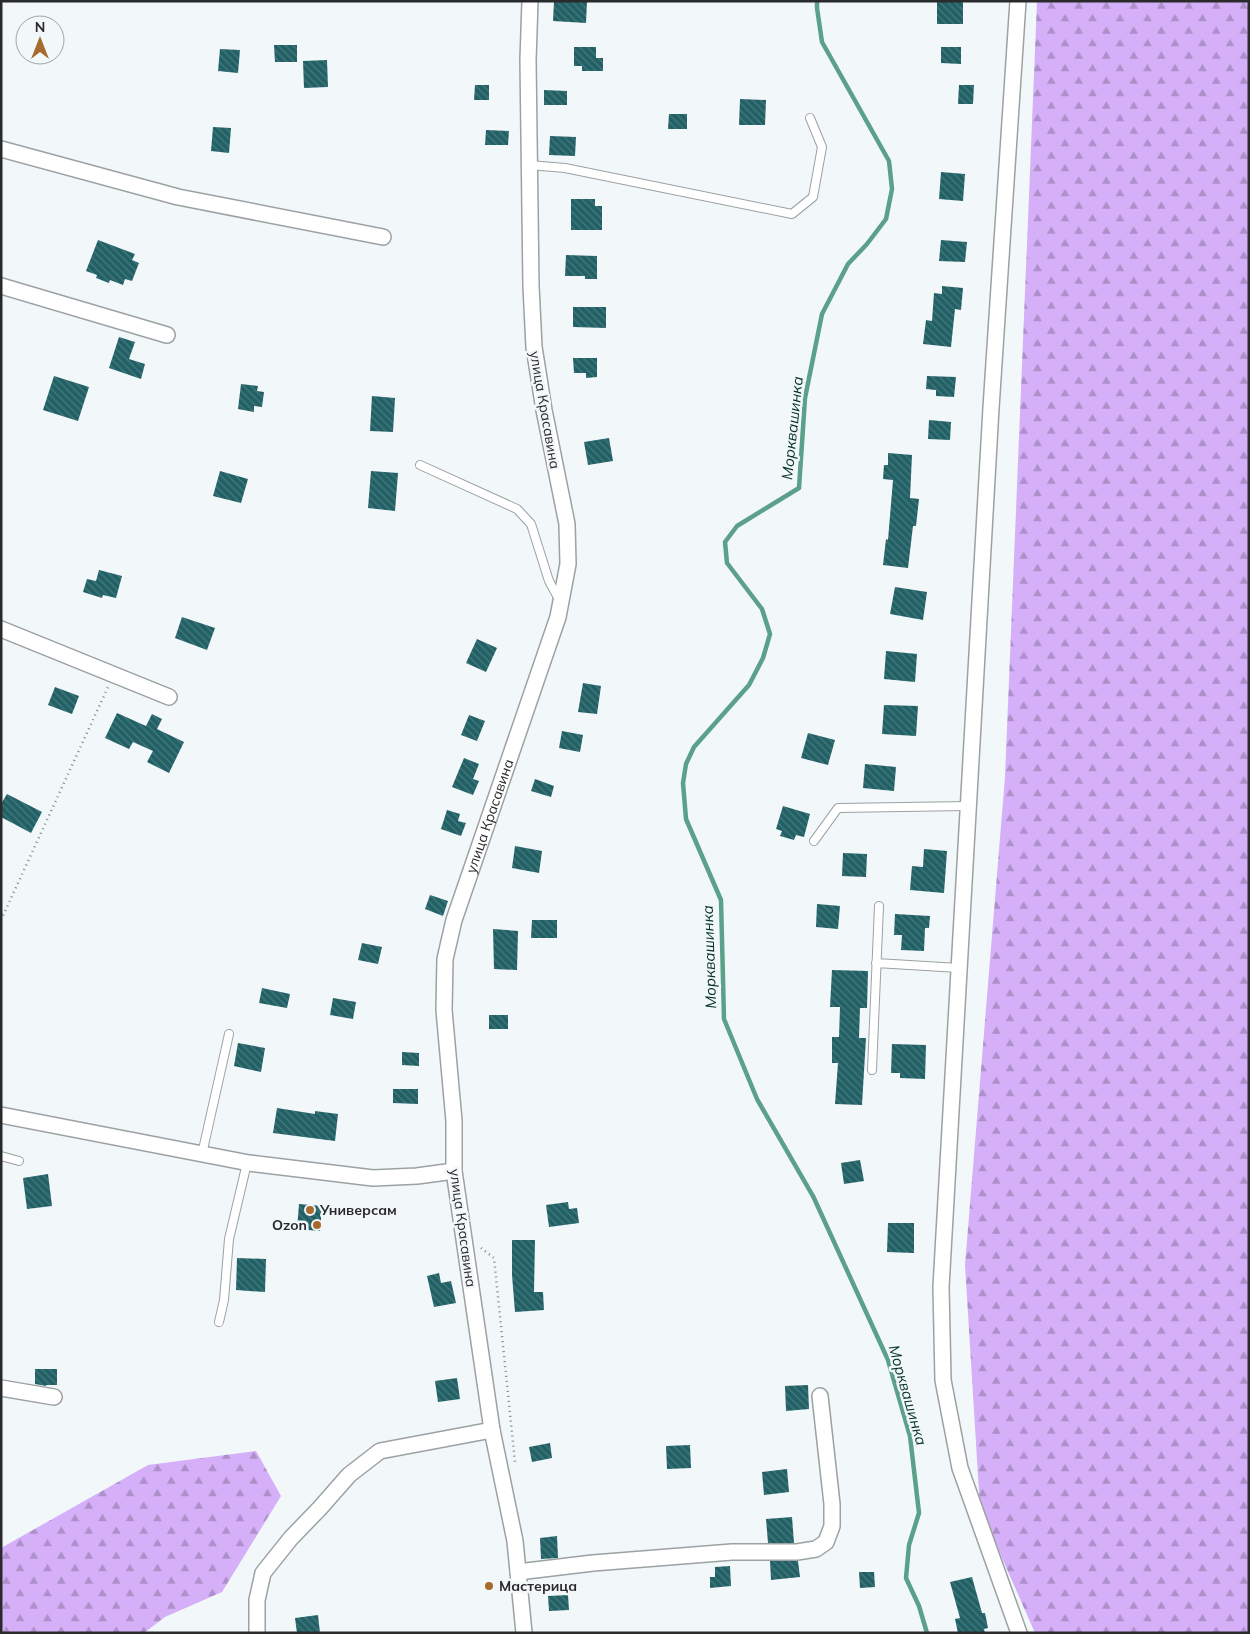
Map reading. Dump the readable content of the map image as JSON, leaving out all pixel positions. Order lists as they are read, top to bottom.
{
  "streets": {
    "street": ["улица Красавина"]
  },
  "water": ["Морквашинка"],
  "places": ["Универсам", "Ozon", "Мастерица"],
  "north": "top"
}
